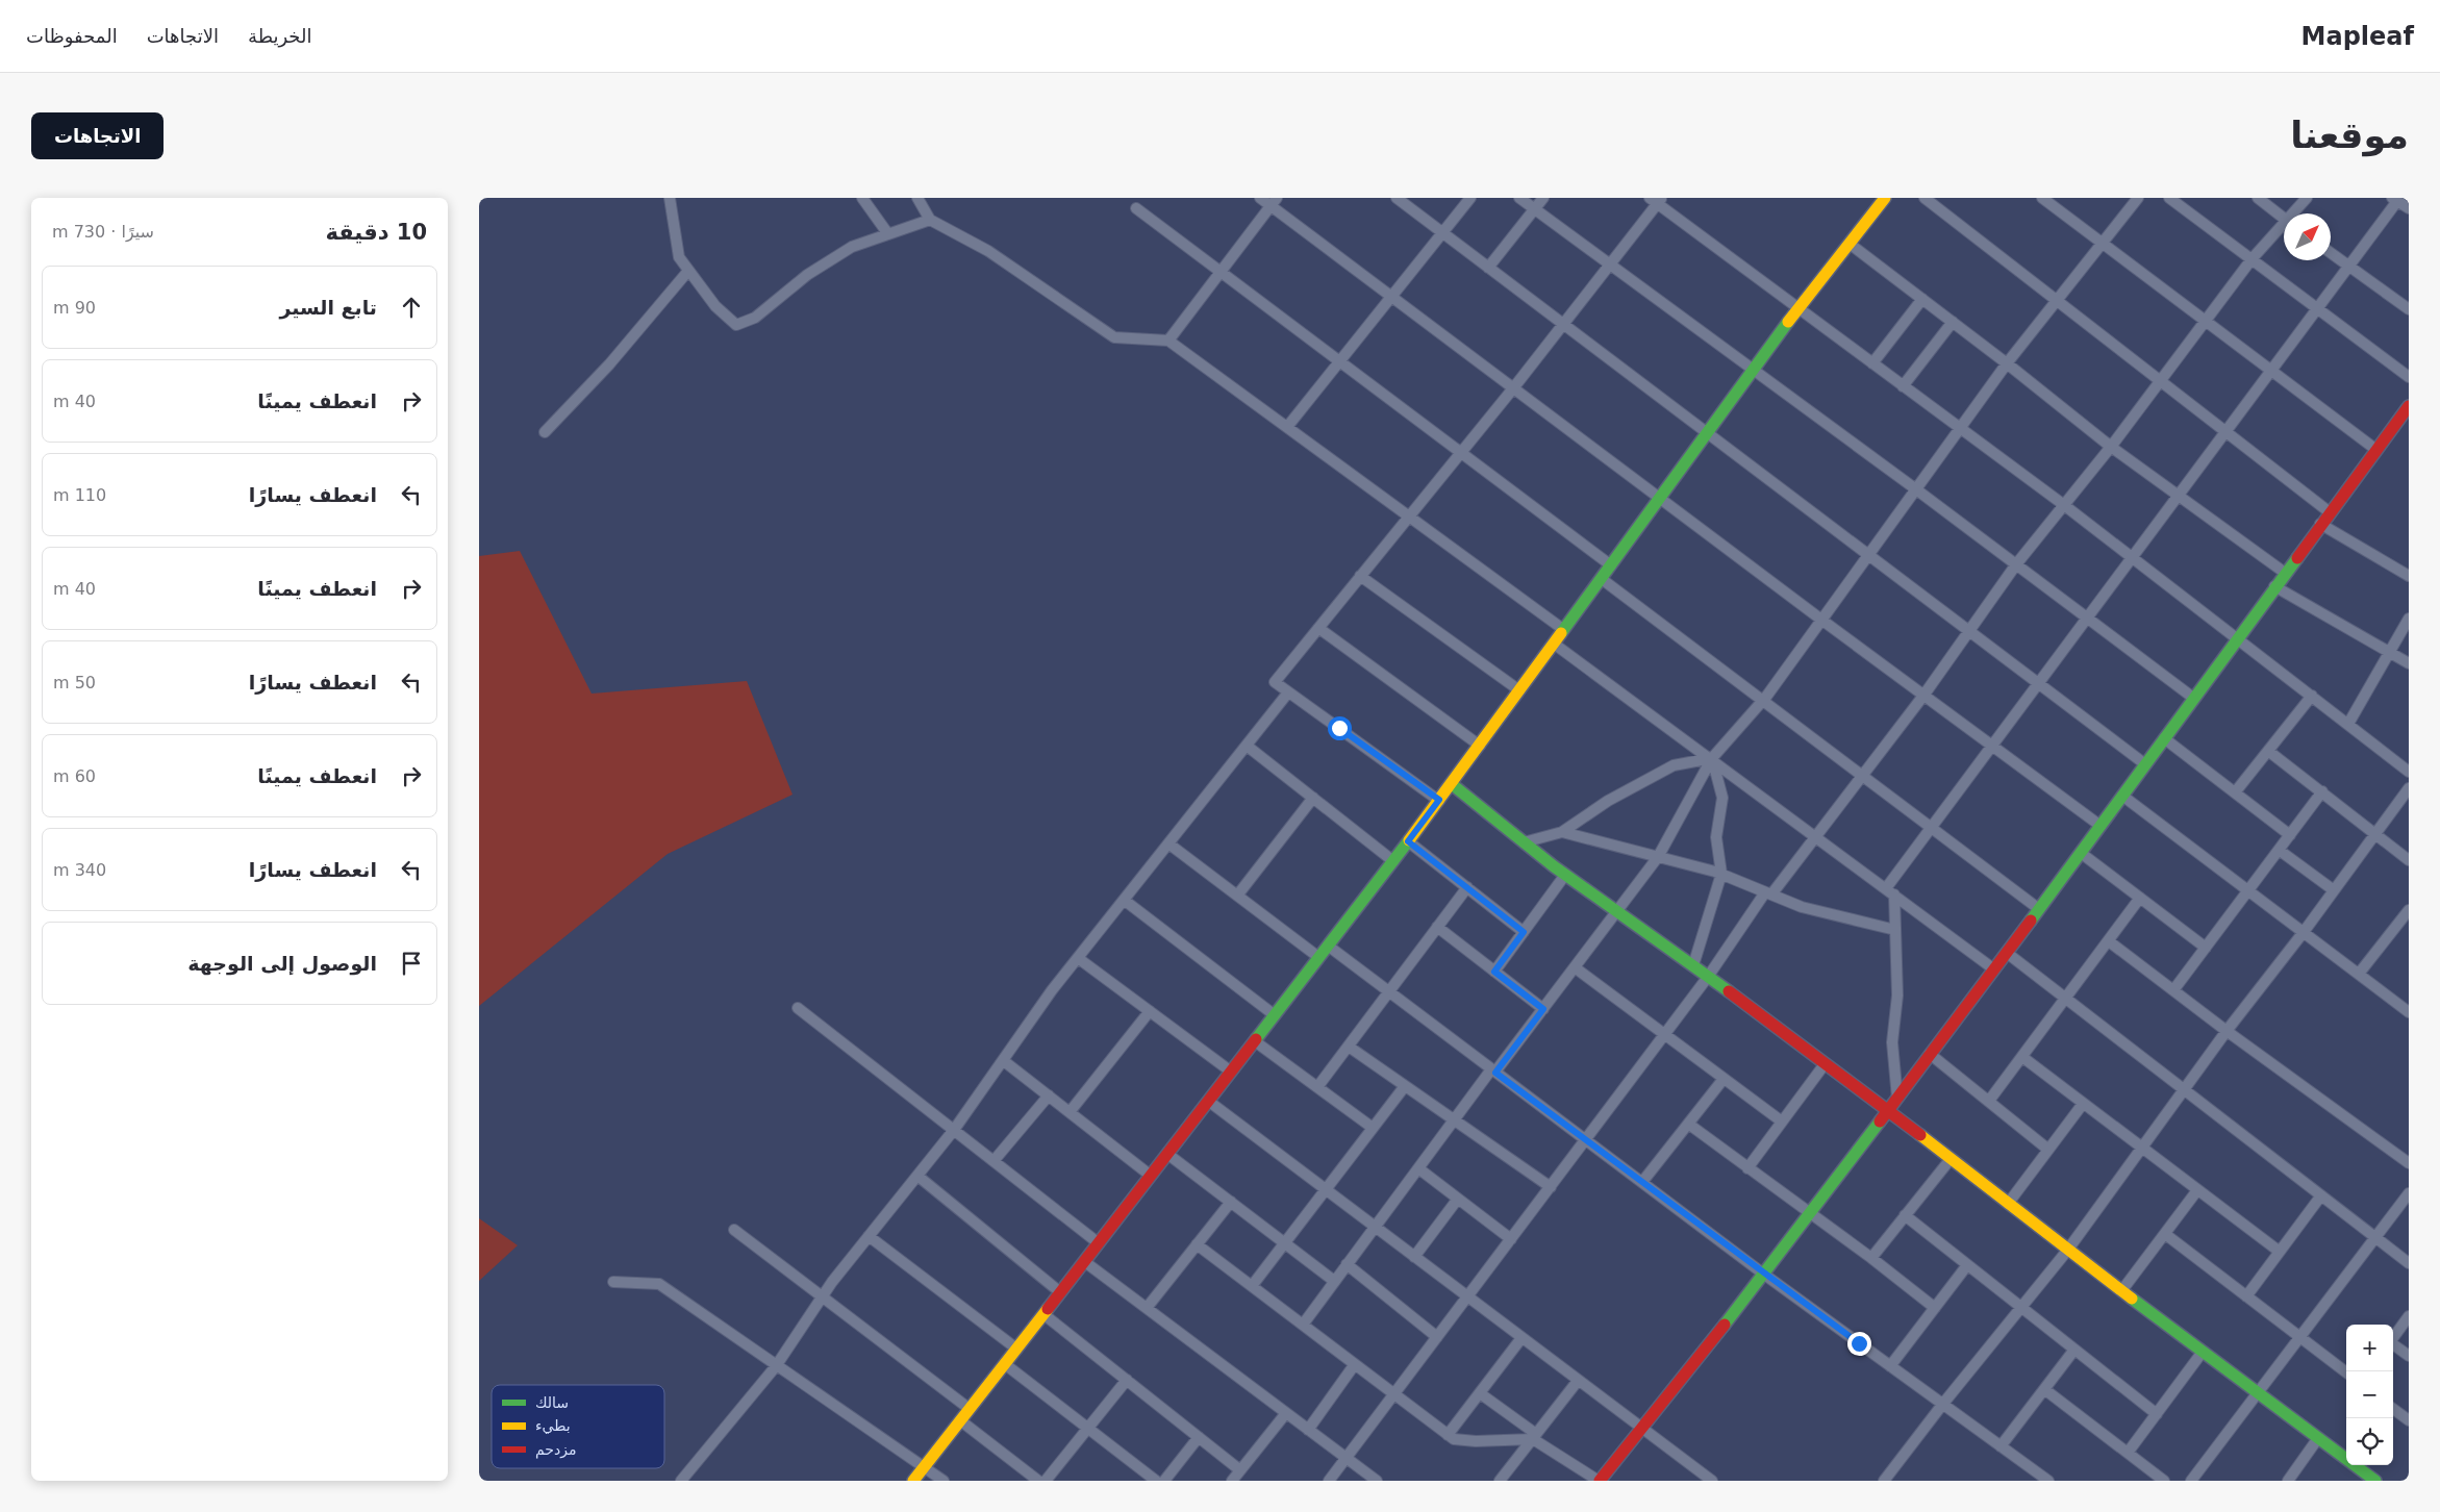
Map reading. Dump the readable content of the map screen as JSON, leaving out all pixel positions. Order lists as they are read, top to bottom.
{
  "legend": ["سالك", "بطيء", "مزدحم"],
  "north": "top right",
  "page": {
    "header": "Mapleaf",
    "nav": ["الخريطة", "الاتجاهات", "المحفوظات"],
    "buttons": "الاتجاهات",
    "title": "موقعنا",
    "heading": ["10 دقيقة", "سيرًا · 730 m"],
    "list": [
      ["تابع السير", "90 m"],
      ["انعطف يمينًا", "40 m"],
      ["انعطف يسارًا", "110 m"],
      ["انعطف يمينًا", "40 m"],
      ["انعطف يسارًا", "50 m"],
      ["انعطف يمينًا", "60 m"],
      ["انعطف يسارًا", "340 m"],
      "الوصول إلى الوجهة"
    ],
    "map_buttons": ["+", "−"]
  }
}
